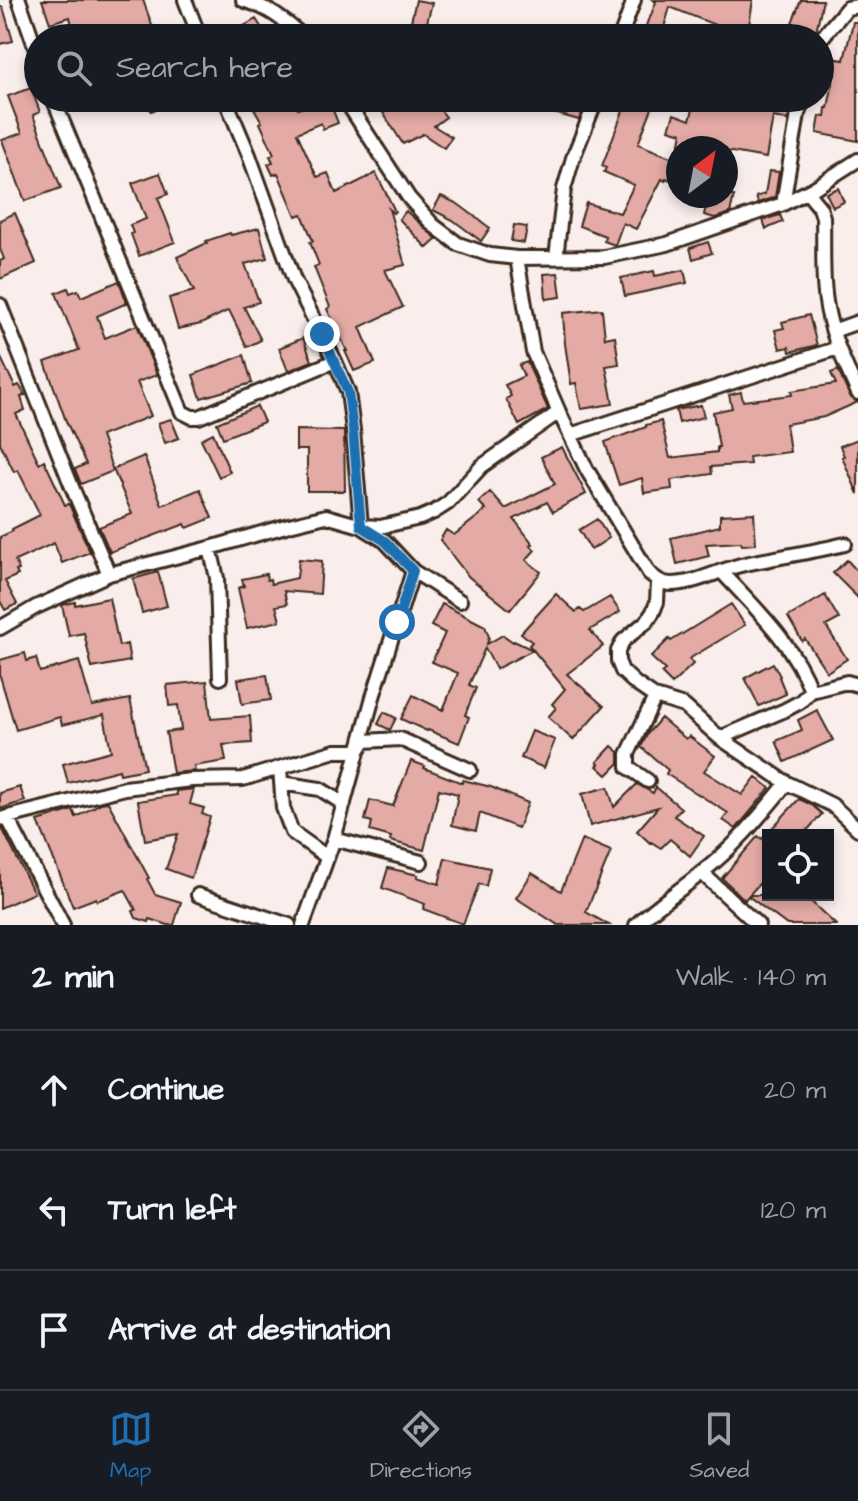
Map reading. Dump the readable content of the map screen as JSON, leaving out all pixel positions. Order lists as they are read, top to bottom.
{
  "north": "top right",
  "page": {
    "search": "Search here",
    "heading": ["2 min", "Walk · 140 m"],
    "list": [
      ["Continue", "20 m"],
      ["Turn left", "120 m"],
      "Arrive at destination"
    ],
    "nav": ["Map", "Directions", "Saved"]
  }
}
